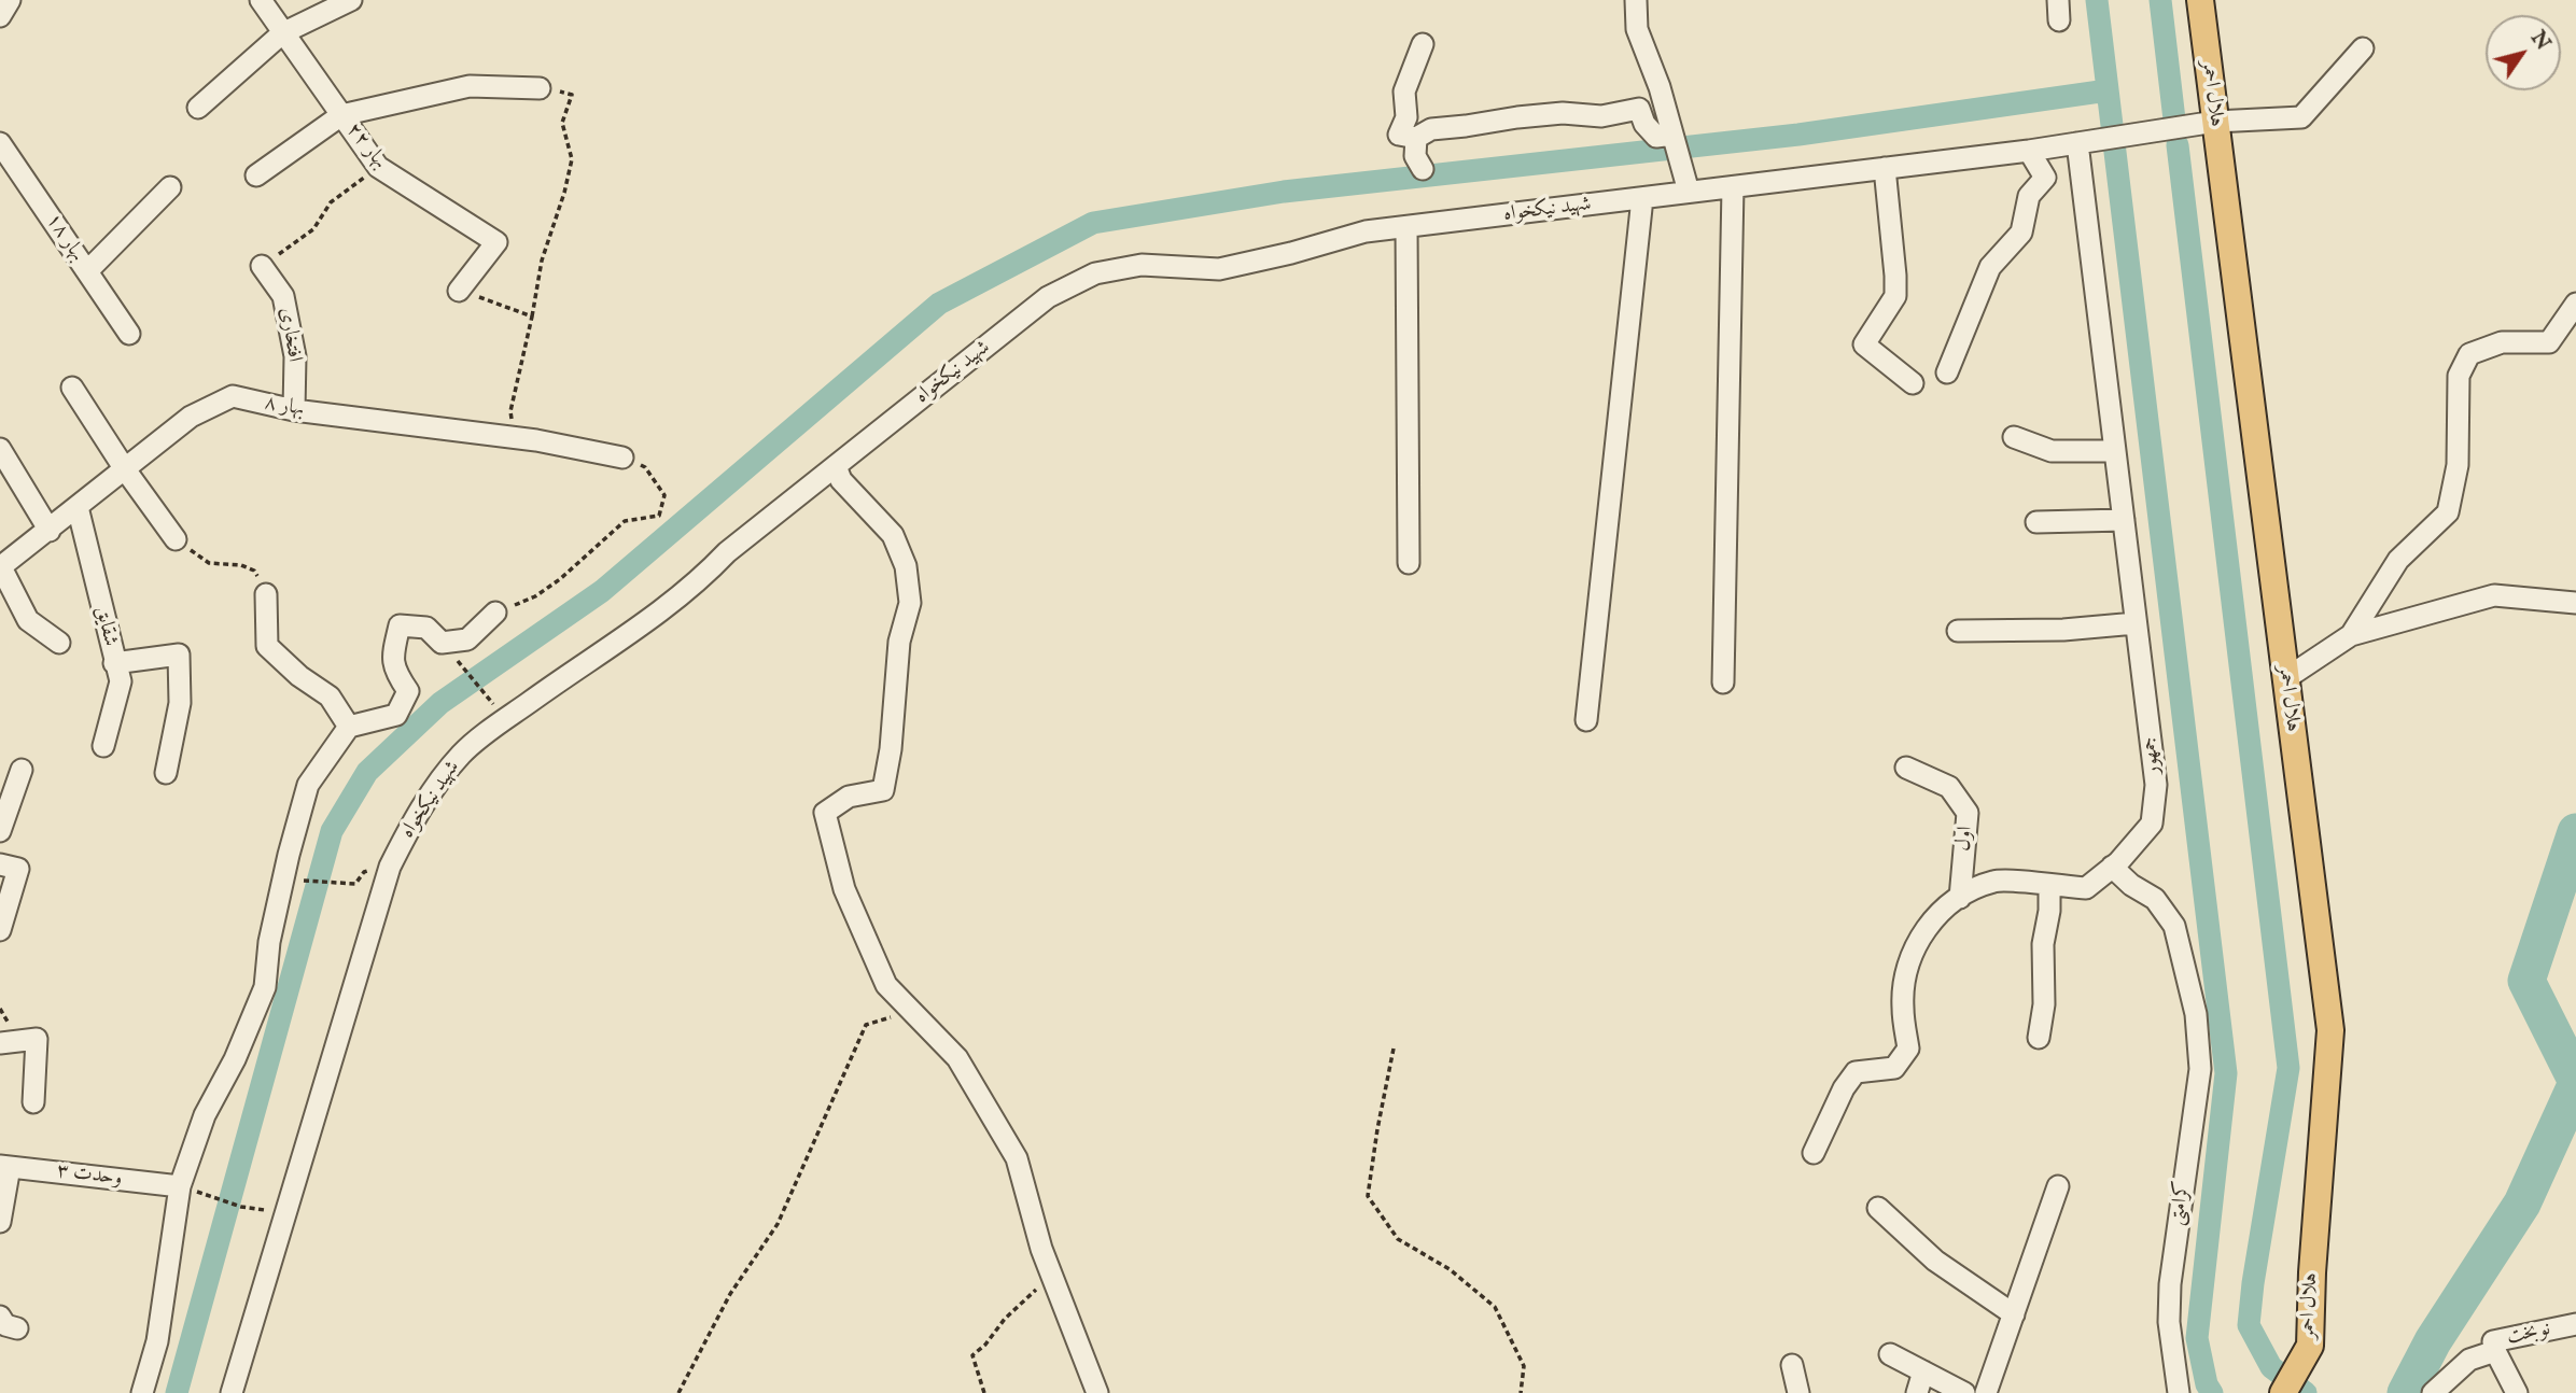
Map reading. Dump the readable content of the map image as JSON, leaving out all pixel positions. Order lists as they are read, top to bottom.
{
  "streets": {
    "main road": ["هلال احمر"],
    "street": [
      "بهار ۲۲",
      "شهید نیکخواه",
      "بهار ۱۸",
      "افتخاری",
      "بهار ۸",
      "شقایق",
      "جمهور",
      "اول",
      "وحدت ۳",
      "کرامتی",
      "نوبخت"
    ]
  },
  "crossings": [
    ["هلال احمر", "شهید نیکخواه"],
    ["شهید نیکخواه", "جمهور"],
    ["افتخاری", "بهار ۸"],
    ["بهار ۸", "شقایق"],
    ["جمهور", "اول"],
    ["جمهور", "کرامتی"]
  ],
  "north": "top right"
}
